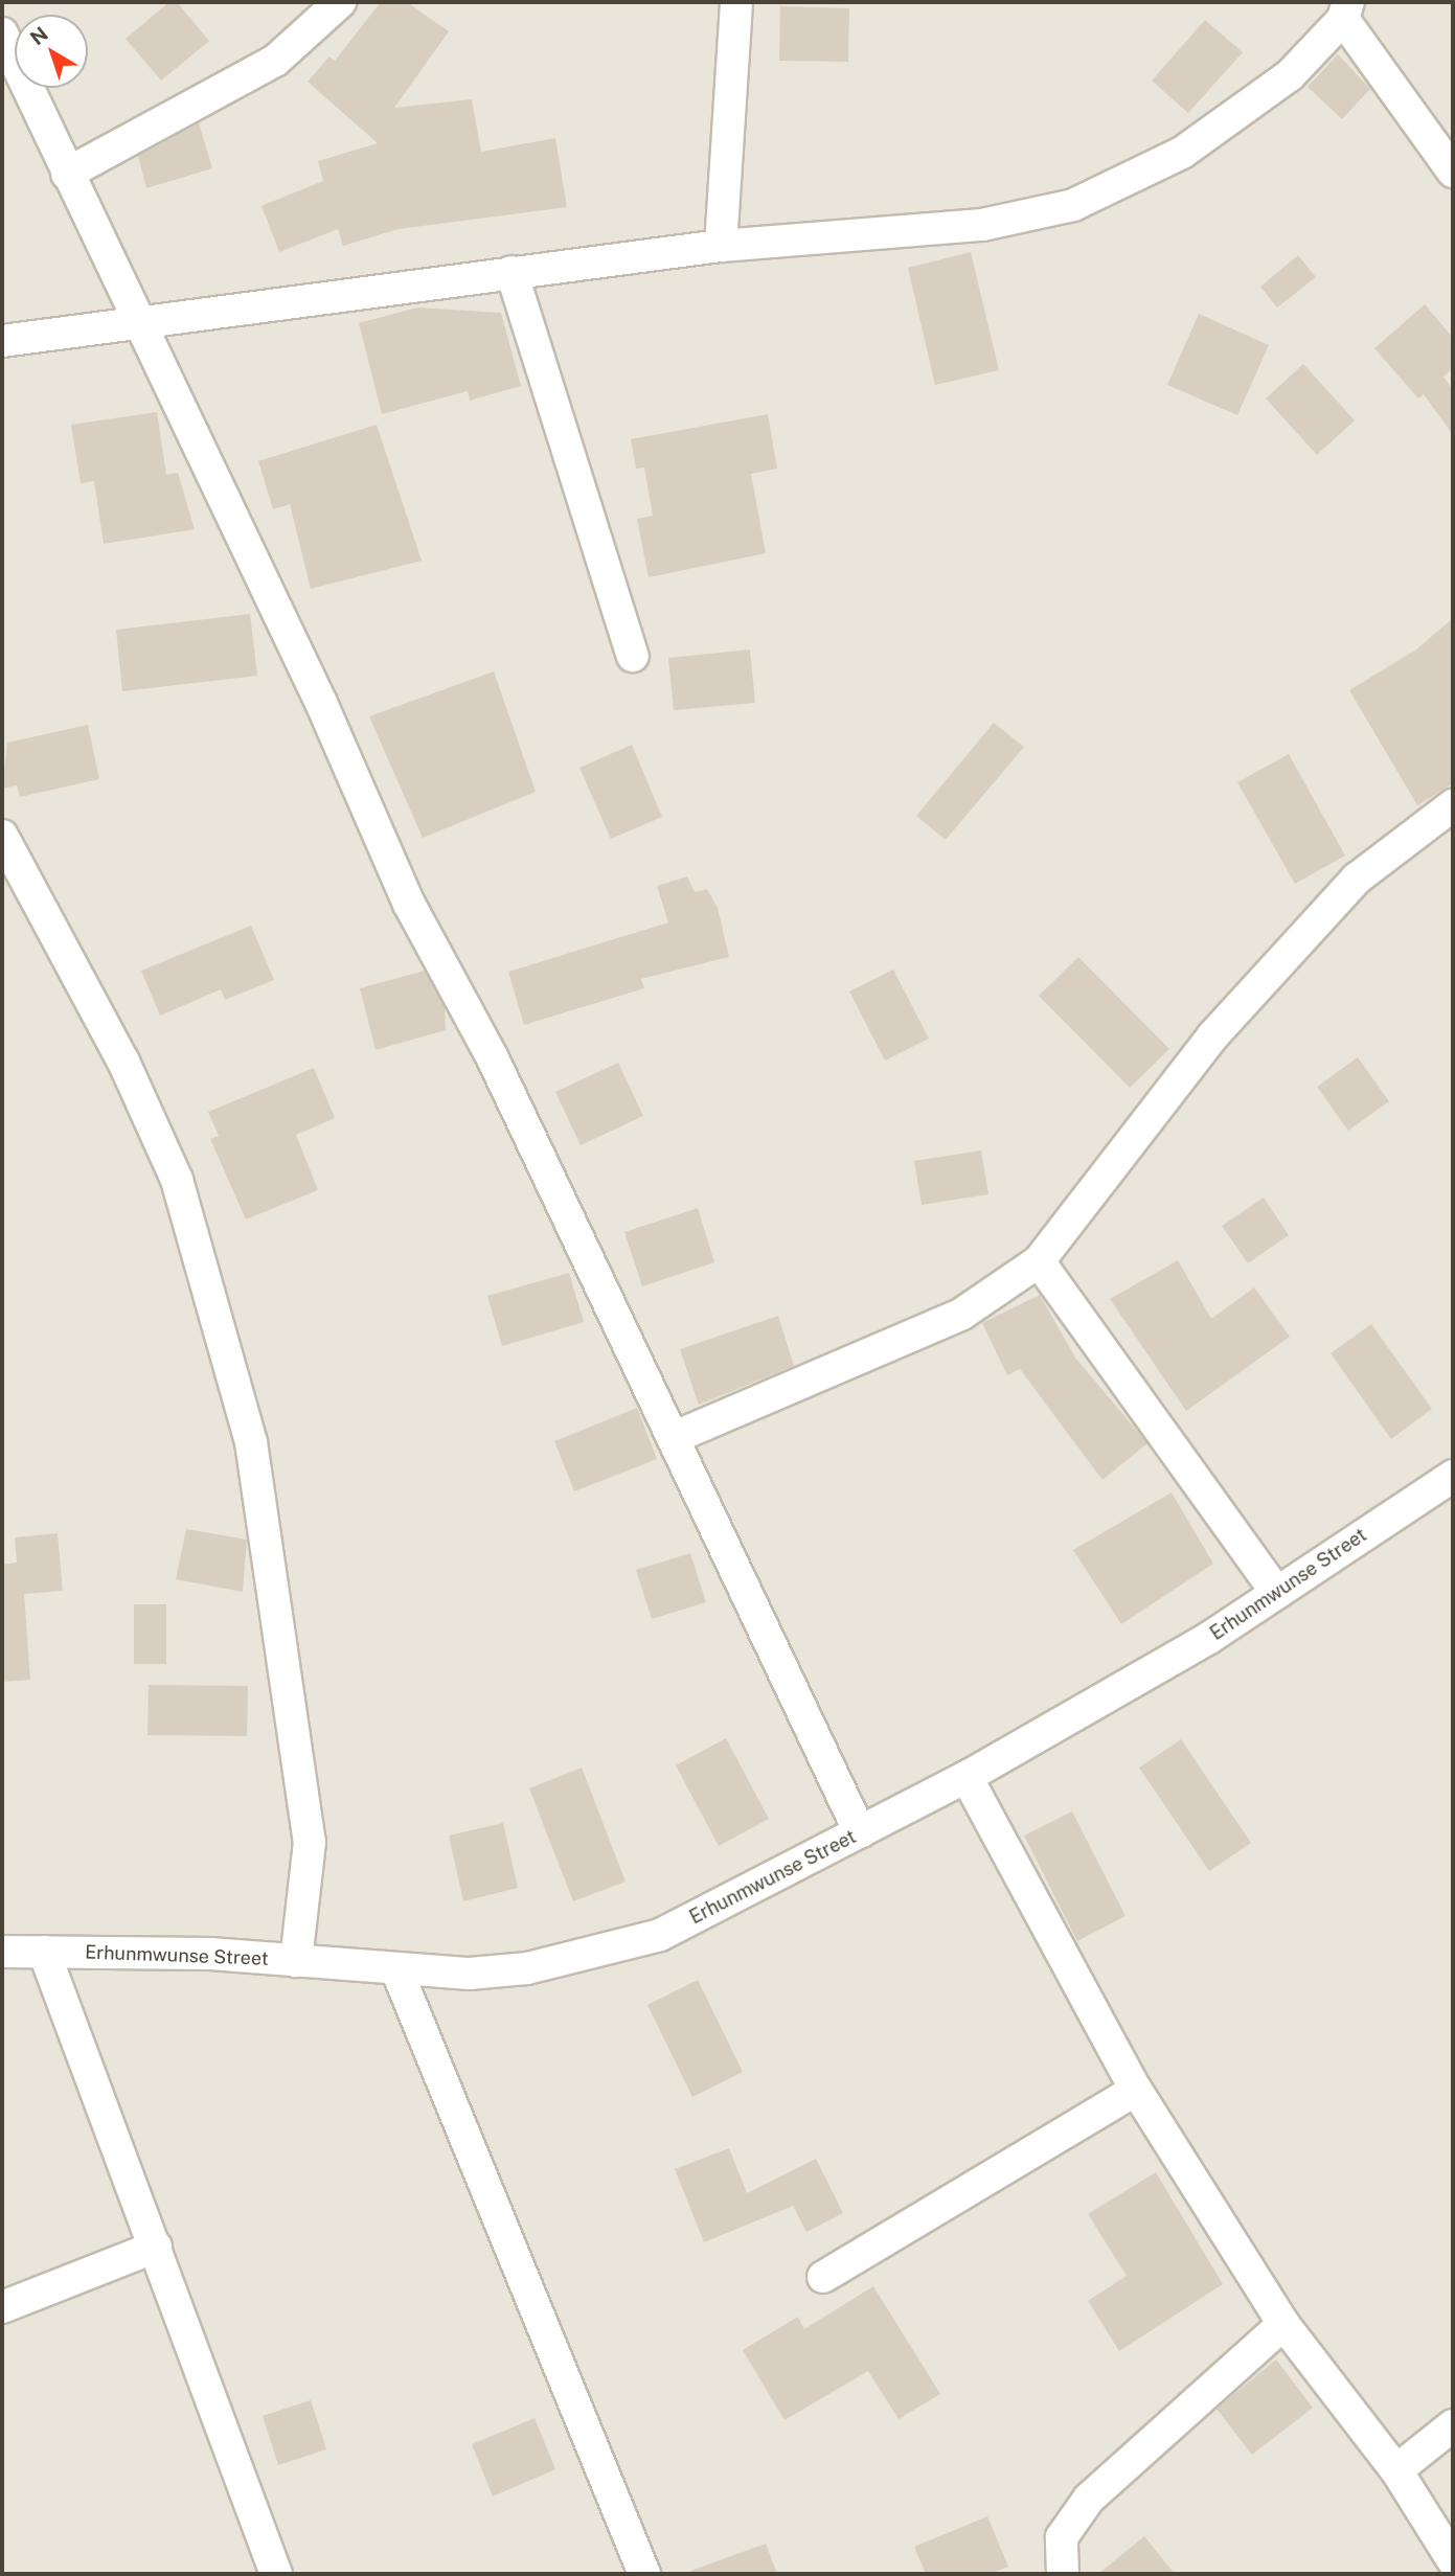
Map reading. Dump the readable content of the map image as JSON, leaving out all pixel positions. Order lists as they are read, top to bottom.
{
  "streets": {
    "street": ["Erhunmwunse Street"]
  },
  "north": "top left"
}
